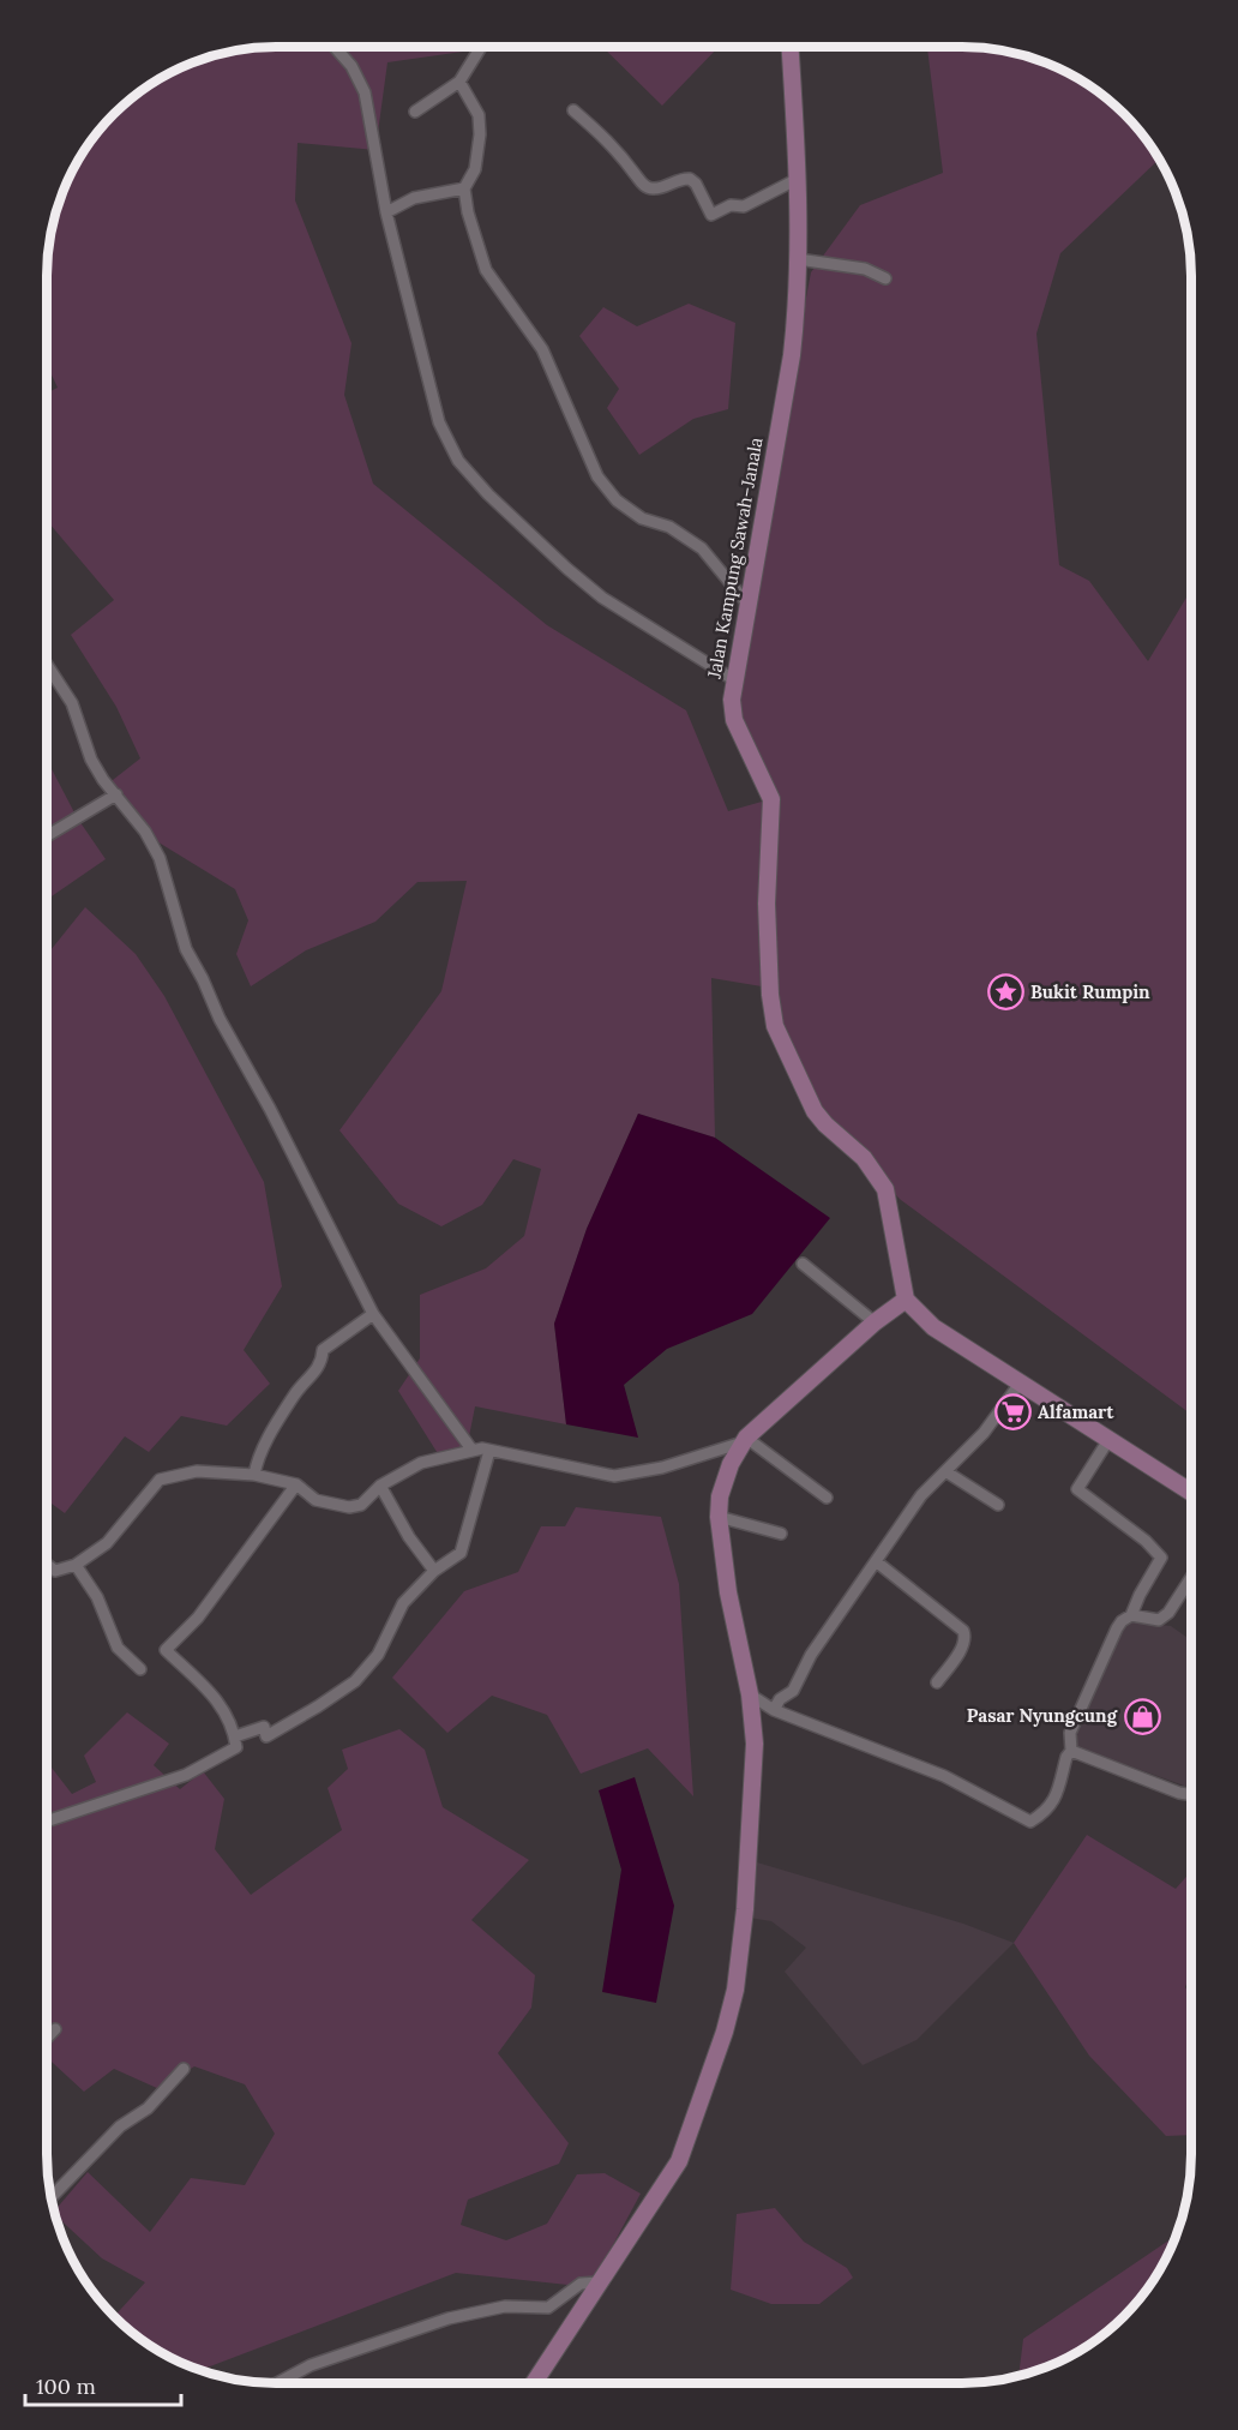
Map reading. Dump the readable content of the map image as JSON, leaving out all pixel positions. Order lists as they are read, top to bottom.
{
  "streets": {
    "main road": ["Jalan Kampung Sawah–Janala"]
  },
  "places": {
    "place": ["Bukit Rumpin"],
    "supermarket": ["Alfamart"],
    "shop": ["Pasar Nyungcung"]
  },
  "scale_bar": "100 m"
}
